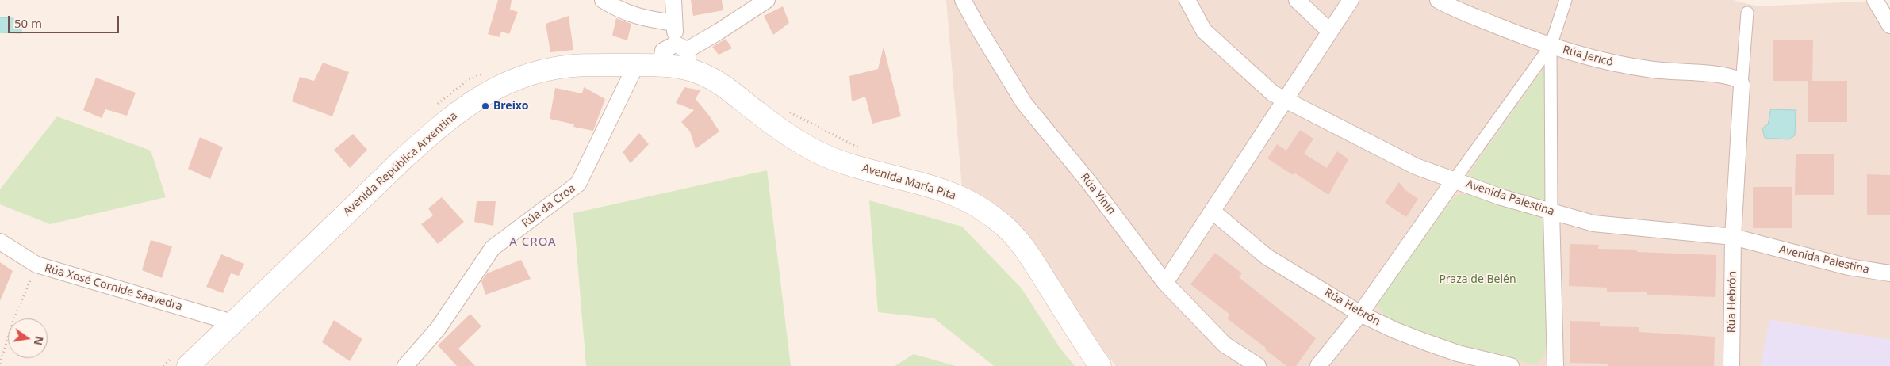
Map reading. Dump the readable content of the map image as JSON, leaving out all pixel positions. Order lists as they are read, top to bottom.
{
  "streets": {
    "main road": ["Avenida República Arxentina", "Avenida María Pita"],
    "street": [
      "Rúa Jericó",
      "Rúa Yinin",
      "Avenida Palestina",
      "Rúa da Croa",
      "Rúa Xosé Cornide Saavedra",
      "Rúa Hebrón"
    ]
  },
  "crossings": [
    ["Avenida República Arxentina", "Avenida María Pita"],
    ["Avenida República Arxentina", "Rúa da Croa"],
    ["Avenida República Arxentina", "Rúa Xosé Cornide Saavedra"],
    ["Avenida Palestina", "Rúa Hebrón"]
  ],
  "districts": ["A CROA"],
  "parks": ["Praza de Belén"],
  "places": ["Breixo"],
  "scale_bar": "50 m",
  "north": "right"
}
